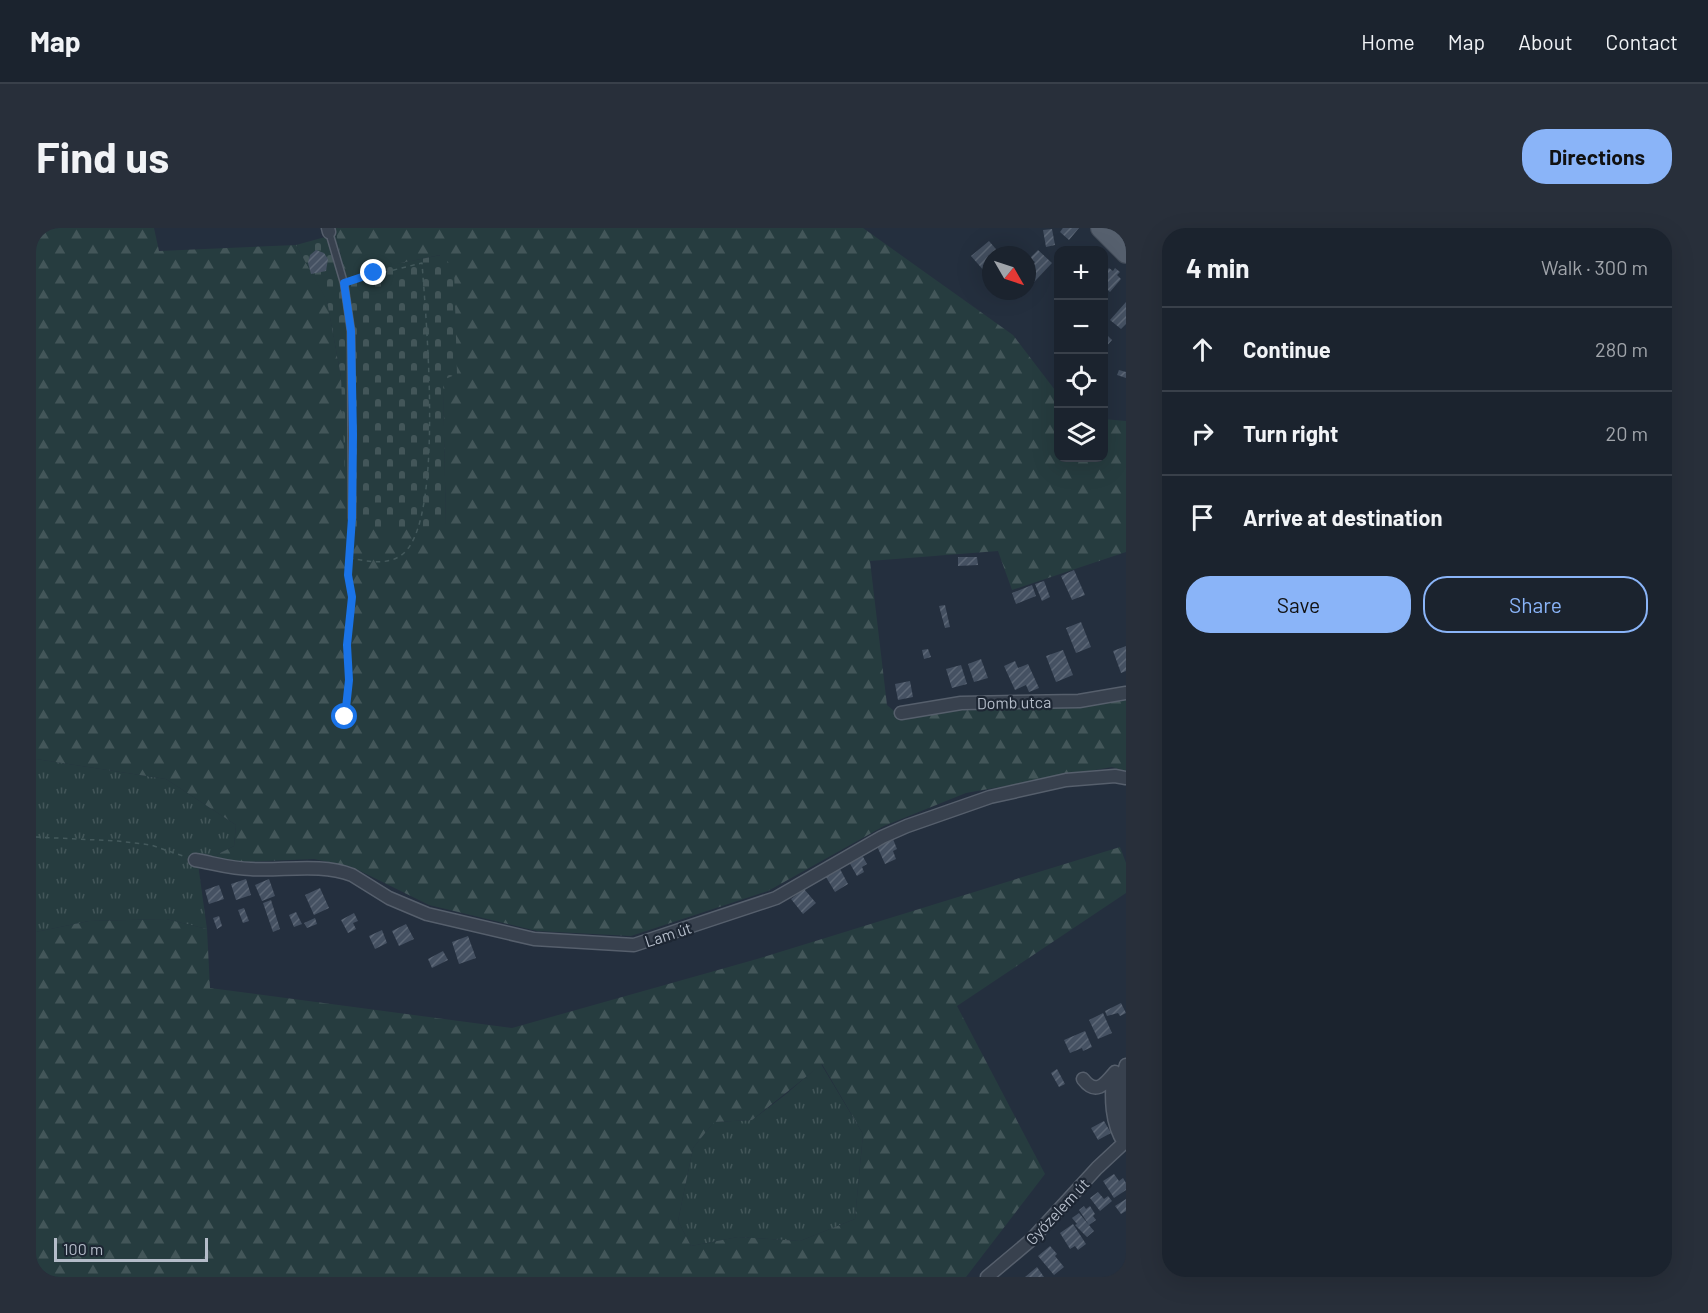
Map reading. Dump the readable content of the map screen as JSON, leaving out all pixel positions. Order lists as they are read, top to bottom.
{
  "streets": {
    "street": ["Domb utca", "Lam út", "Győzelem út"]
  },
  "scale_bar": "100 m",
  "north": "bottom right",
  "page": {
    "header": "Map",
    "nav": [
      "Home",
      "Map",
      "About",
      "Contact"
    ],
    "buttons": [
      "Directions",
      ["Save", "Share"]
    ],
    "title": "Find us",
    "heading": ["4 min", "Walk · 300 m"],
    "map_buttons": ["+", "−"],
    "list": [
      ["Continue", "280 m"],
      ["Turn right", "20 m"],
      "Arrive at destination"
    ],
    "scale": "100 m"
  }
}
